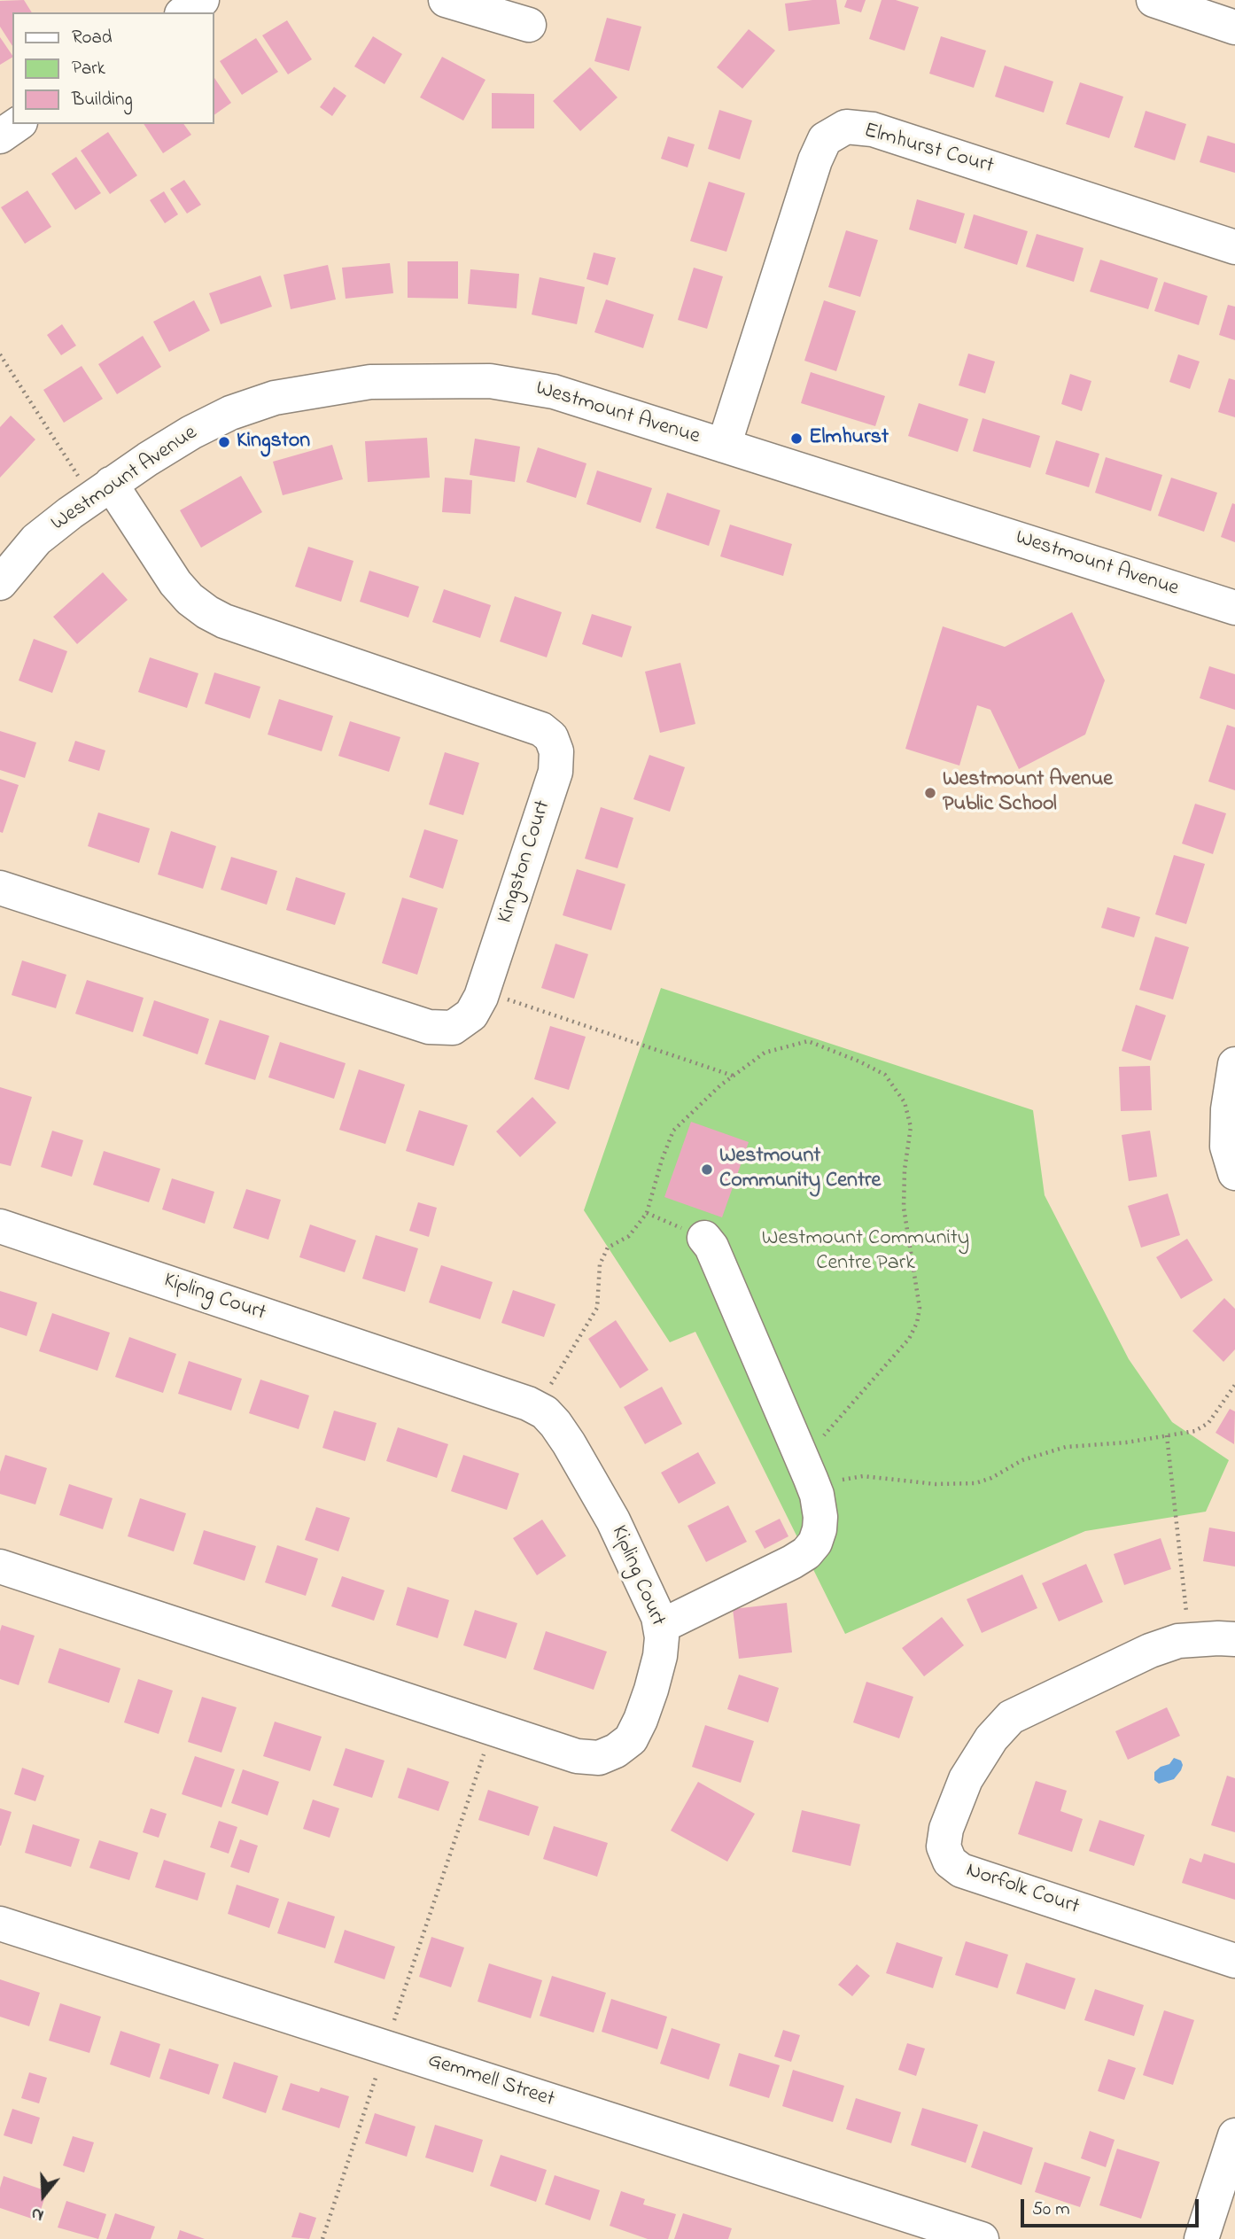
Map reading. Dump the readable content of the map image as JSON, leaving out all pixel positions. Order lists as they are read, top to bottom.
{
  "streets": {
    "street": [
      "Elmhurst Court",
      "Westmount Avenue",
      "Kingston Court",
      "Kipling Court",
      "Norfolk Court",
      "Gemmell Street"
    ]
  },
  "crossings": [
    ["Elmhurst Court", "Westmount Avenue"],
    ["Westmount Avenue", "Kingston Court"]
  ],
  "parks": ["Westmount Community Centre Park"],
  "places": [
    "Elmhurst",
    "Kingston",
    "Westmount Avenue Public School",
    "Westmount Community Centre"
  ],
  "legend": ["Road", "Park", "Building"],
  "scale_bar": "50 m",
  "north": "bottom"
}
